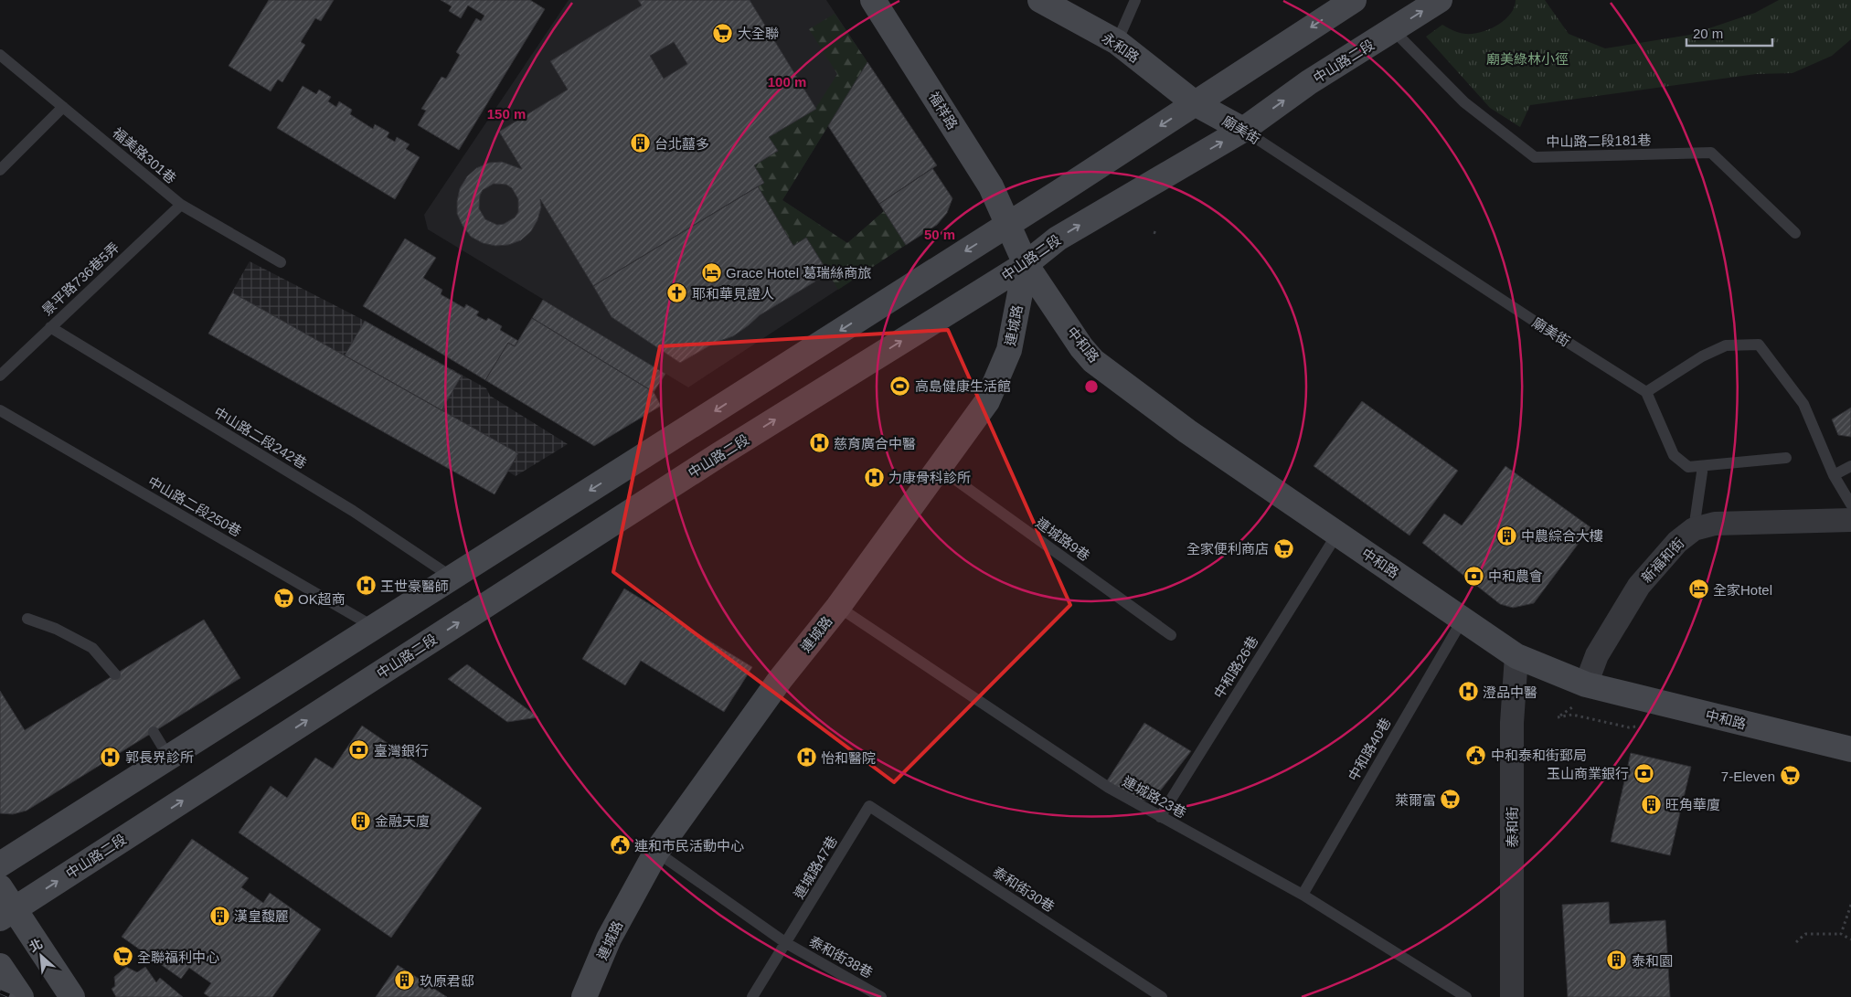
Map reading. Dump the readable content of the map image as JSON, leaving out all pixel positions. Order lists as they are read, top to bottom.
{
  "streets": {
    "street": [
      "永和路",
      "中山路二段",
      "福祥路",
      "廟美街",
      "連城路",
      "中和路",
      "新福和街",
      "泰和街"
    ],
    "lane": [
      "中山路二段181巷",
      "福美路301巷",
      "景平路736巷5弄",
      "中山路二段242巷",
      "中山路二段250巷",
      "連城路9巷",
      "中和路26巷",
      "中和路40巷",
      "連城路23巷",
      "連城路47巷",
      "泰和街30巷",
      "泰和街38巷"
    ]
  },
  "crossings": [
    ["永和路", "廟美街"],
    ["中山路二段", "廟美街"],
    ["中山路二段", "中山路二段181巷"],
    ["中山路二段", "連城路"],
    ["中山路二段", "中和路"],
    ["福祥路", "中和路"],
    ["福美路301巷", "景平路736巷5弄"],
    ["景平路736巷5弄", "中山路二段242巷"],
    ["連城路", "中和路"],
    ["連城路", "連城路9巷"],
    ["連城路", "連城路23巷"],
    ["中和路", "新福和街"],
    ["中和路", "中和路26巷"],
    ["中和路", "中和路40巷"],
    ["中和路", "泰和街"],
    ["中和路26巷", "連城路23巷"],
    ["中和路40巷", "連城路23巷"],
    ["連城路47巷", "泰和街30巷"],
    ["連城路47巷", "泰和街38巷"]
  ],
  "parks": ["廟美綠林小徑"],
  "places": {
    "supermarket": [
      "大全聯",
      "全家便利商店",
      "OK超商",
      "7-Eleven",
      "萊爾富",
      "全聯福利中心"
    ],
    "building": [
      "台北囍多",
      "中農綜合大樓",
      "旺角華廈",
      "金融天廈",
      "漢皇馥麗",
      "泰和園",
      "玖原君邸"
    ],
    "hotel": ["Grace Hotel 葛瑞絲商旅", "全家Hotel"],
    "church": ["耶和華見證人"],
    "sports": ["高島健康生活館"],
    "hospital": [
      "慈育廣合中醫",
      "力康骨科診所",
      "王世豪醫師",
      "澄品中醫",
      "郭長界診所",
      "怡和醫院"
    ],
    "bank": ["中和農會", "臺灣銀行", "玉山商業銀行"],
    "public building": ["中和泰和街郵局", "連和市民活動中心"]
  },
  "scale_bar": "20 m",
  "north": "top left",
  "rings": ["100 m", "150 m", "50 m"]
}
